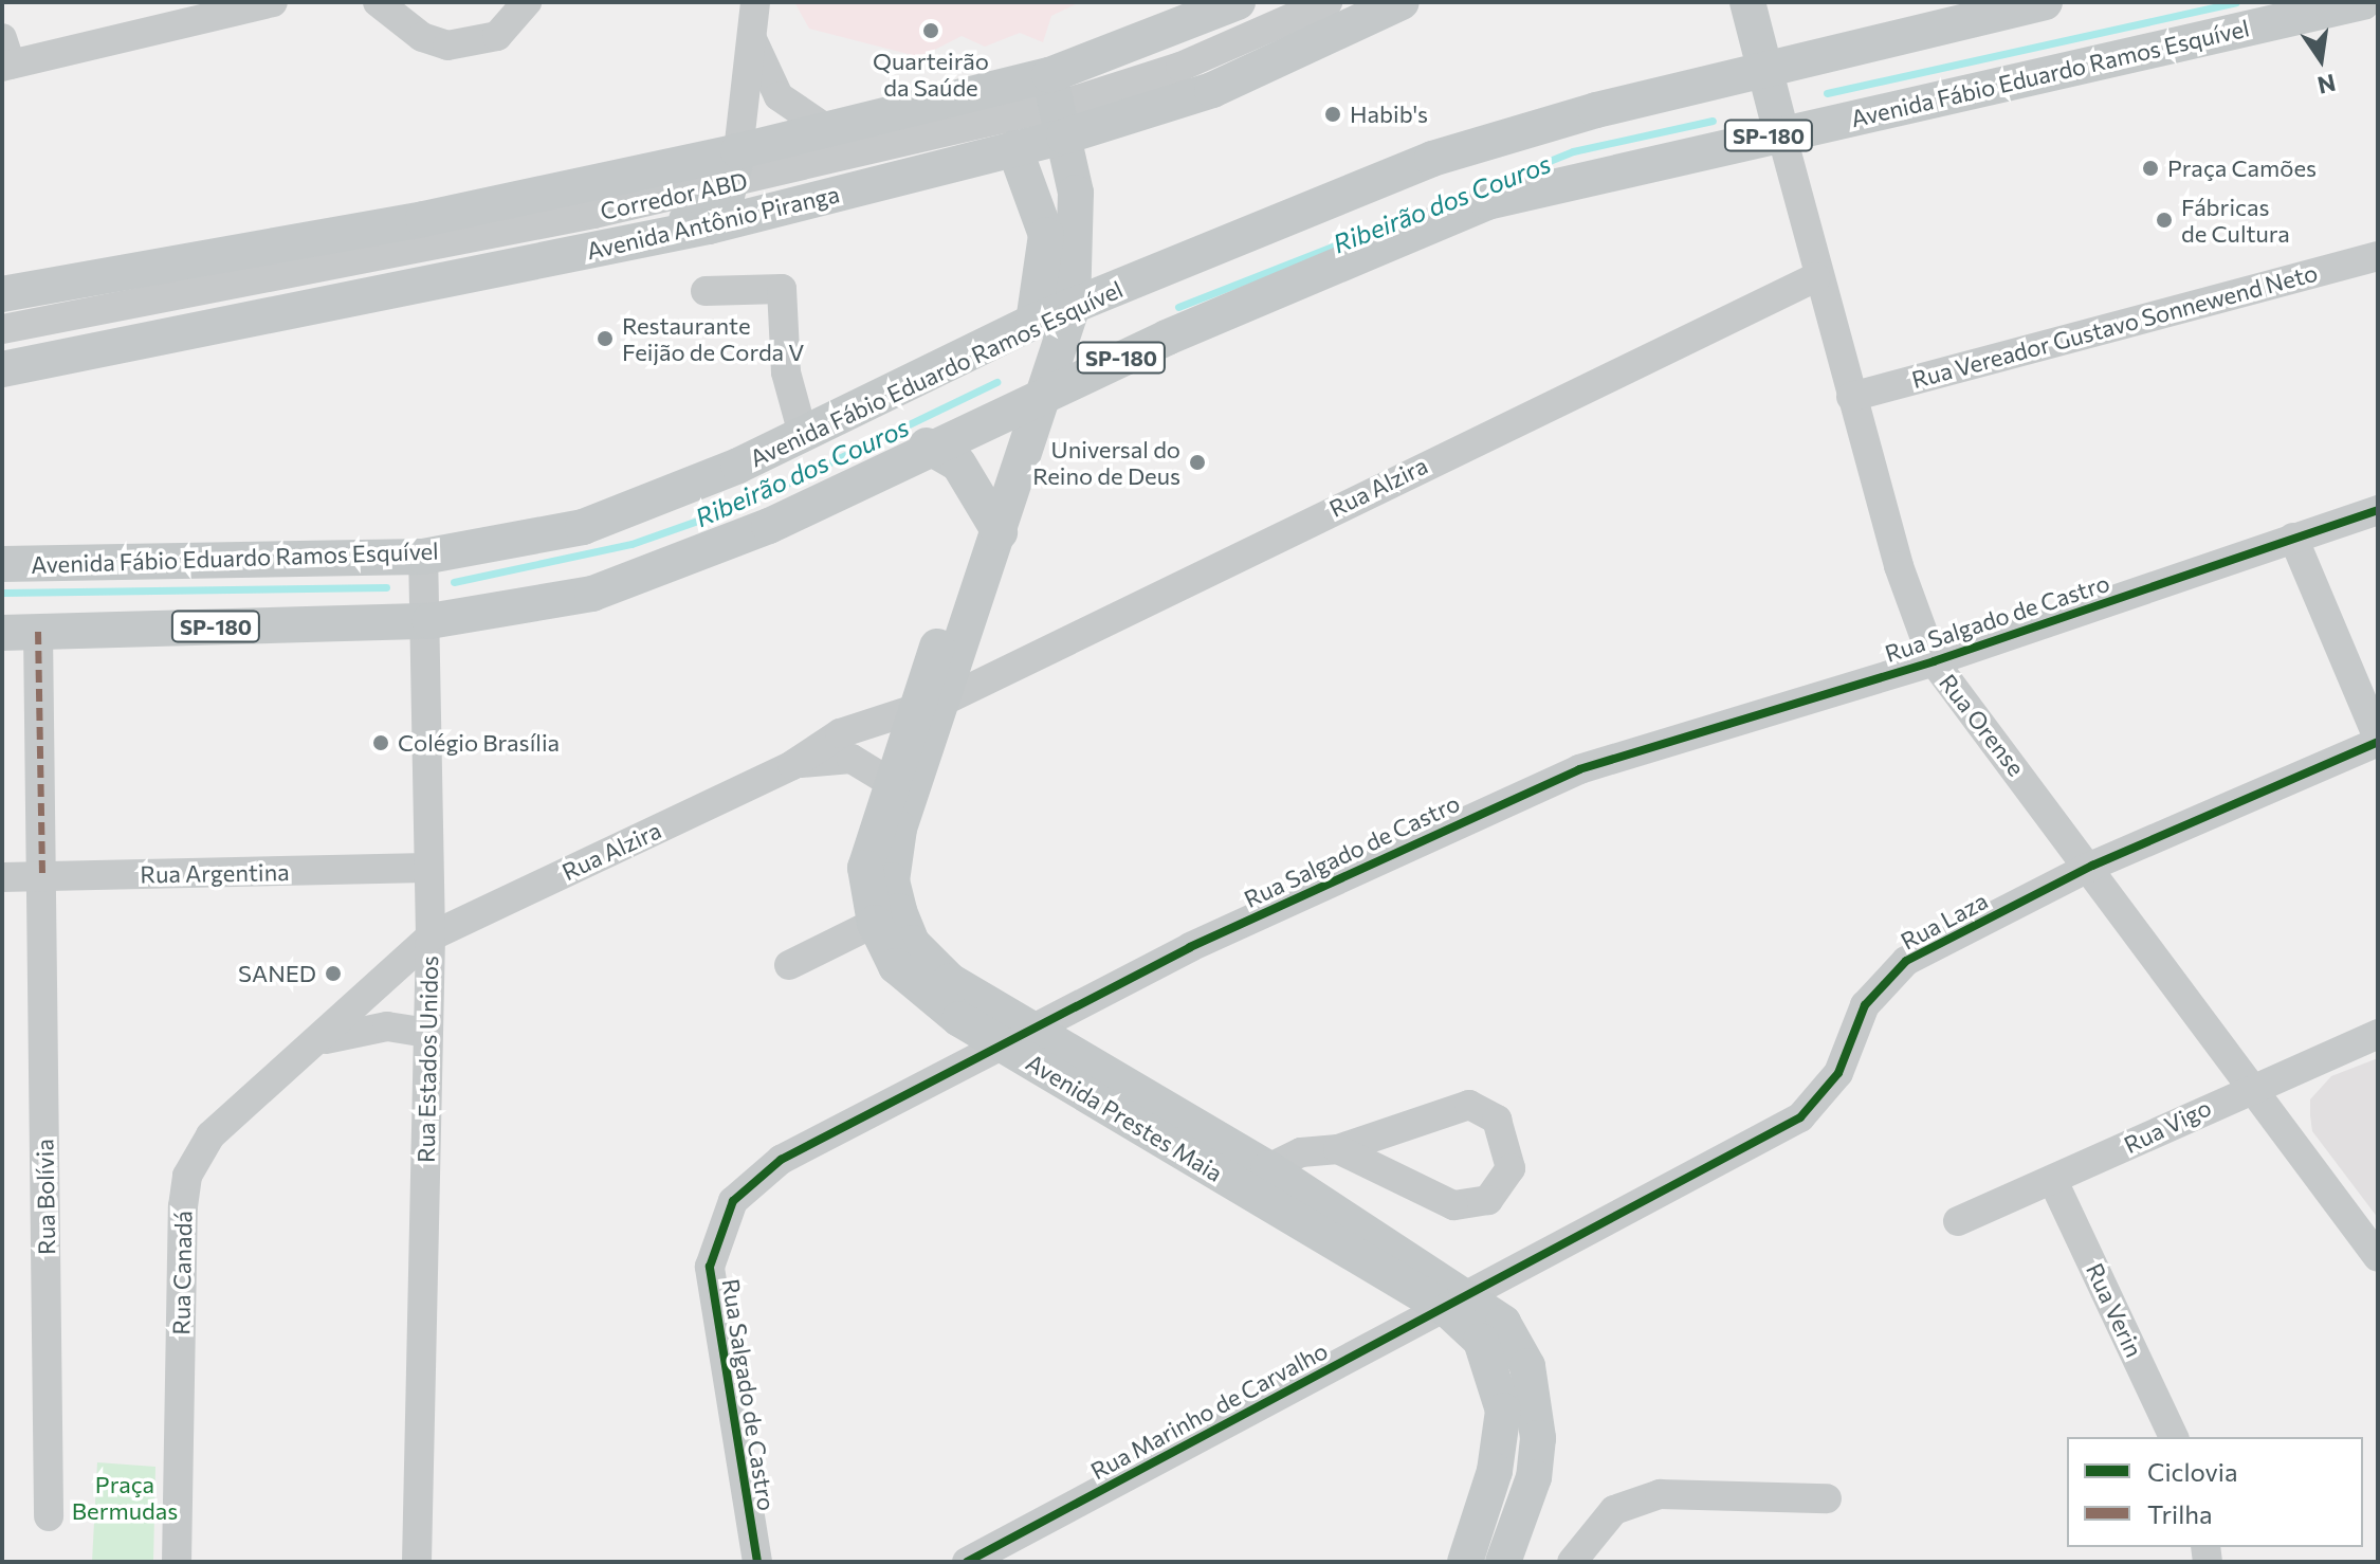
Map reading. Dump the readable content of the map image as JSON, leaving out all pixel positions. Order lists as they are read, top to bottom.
{
  "streets": {
    "main road": [
      "Avenida Fábio Eduardo Ramos Esquível",
      "SP-180",
      "Avenida Antônio Piranga",
      "Rua Orense",
      "Avenida Prestes Maia"
    ],
    "street": [
      "Corredor ABD",
      "Rua Vereador Gustavo Sonnewend Neto",
      "Rua Alzira",
      "Rua Salgado de Castro",
      "Rua Argentina",
      "Rua Laza",
      "Rua Estados Unidos",
      "Rua Vigo",
      "Rua Bolívia",
      "Rua Canadá",
      "Rua Verin",
      "Rua Marinho de Carvalho"
    ]
  },
  "crossings": [
    ["Avenida Fábio Eduardo Ramos Esquível", "Rua Orense"],
    ["Avenida Fábio Eduardo Ramos Esquível", "Rua Estados Unidos"],
    ["Avenida Fábio Eduardo Ramos Esquível", "Avenida Prestes Maia"],
    ["Avenida Fábio Eduardo Ramos Esquível", "Rua Bolívia"],
    ["Corredor ABD", "Avenida Antônio Piranga"],
    ["Corredor ABD", "Avenida Prestes Maia"],
    ["Avenida Antônio Piranga", "Avenida Prestes Maia"],
    ["Rua Vereador Gustavo Sonnewend Neto", "Rua Orense"],
    ["Rua Alzira", "Rua Orense"],
    ["Rua Alzira", "Rua Estados Unidos"],
    ["Rua Alzira", "Avenida Prestes Maia"],
    ["Rua Alzira", "Rua Canadá"],
    ["Rua Salgado de Castro", "Rua Orense"],
    ["Rua Salgado de Castro", "Avenida Prestes Maia"],
    ["Rua Orense", "Rua Laza"],
    ["Rua Orense", "Rua Vigo"],
    ["Rua Argentina", "Rua Estados Unidos"],
    ["Rua Argentina", "Rua Bolívia"],
    ["Rua Laza", "Avenida Prestes Maia"],
    ["Rua Laza", "Rua Marinho de Carvalho"],
    ["Rua Estados Unidos", "Rua Canadá"],
    ["Avenida Prestes Maia", "Rua Marinho de Carvalho"],
    ["Rua Vigo", "Rua Verin"]
  ],
  "water": ["Ribeirão dos Couros"],
  "parks": ["Praça Bermudas"],
  "places": [
    "Quarteirão da Saúde",
    "Habib's",
    "Praça Camões",
    "Fábricas de Cultura",
    "Restaurante Feijão de Corda V",
    "Universal do Reino de Deus",
    "Colégio Brasília",
    "SANED"
  ],
  "legend": ["Ciclovia", "Trilha"],
  "north": "bottom"
}
